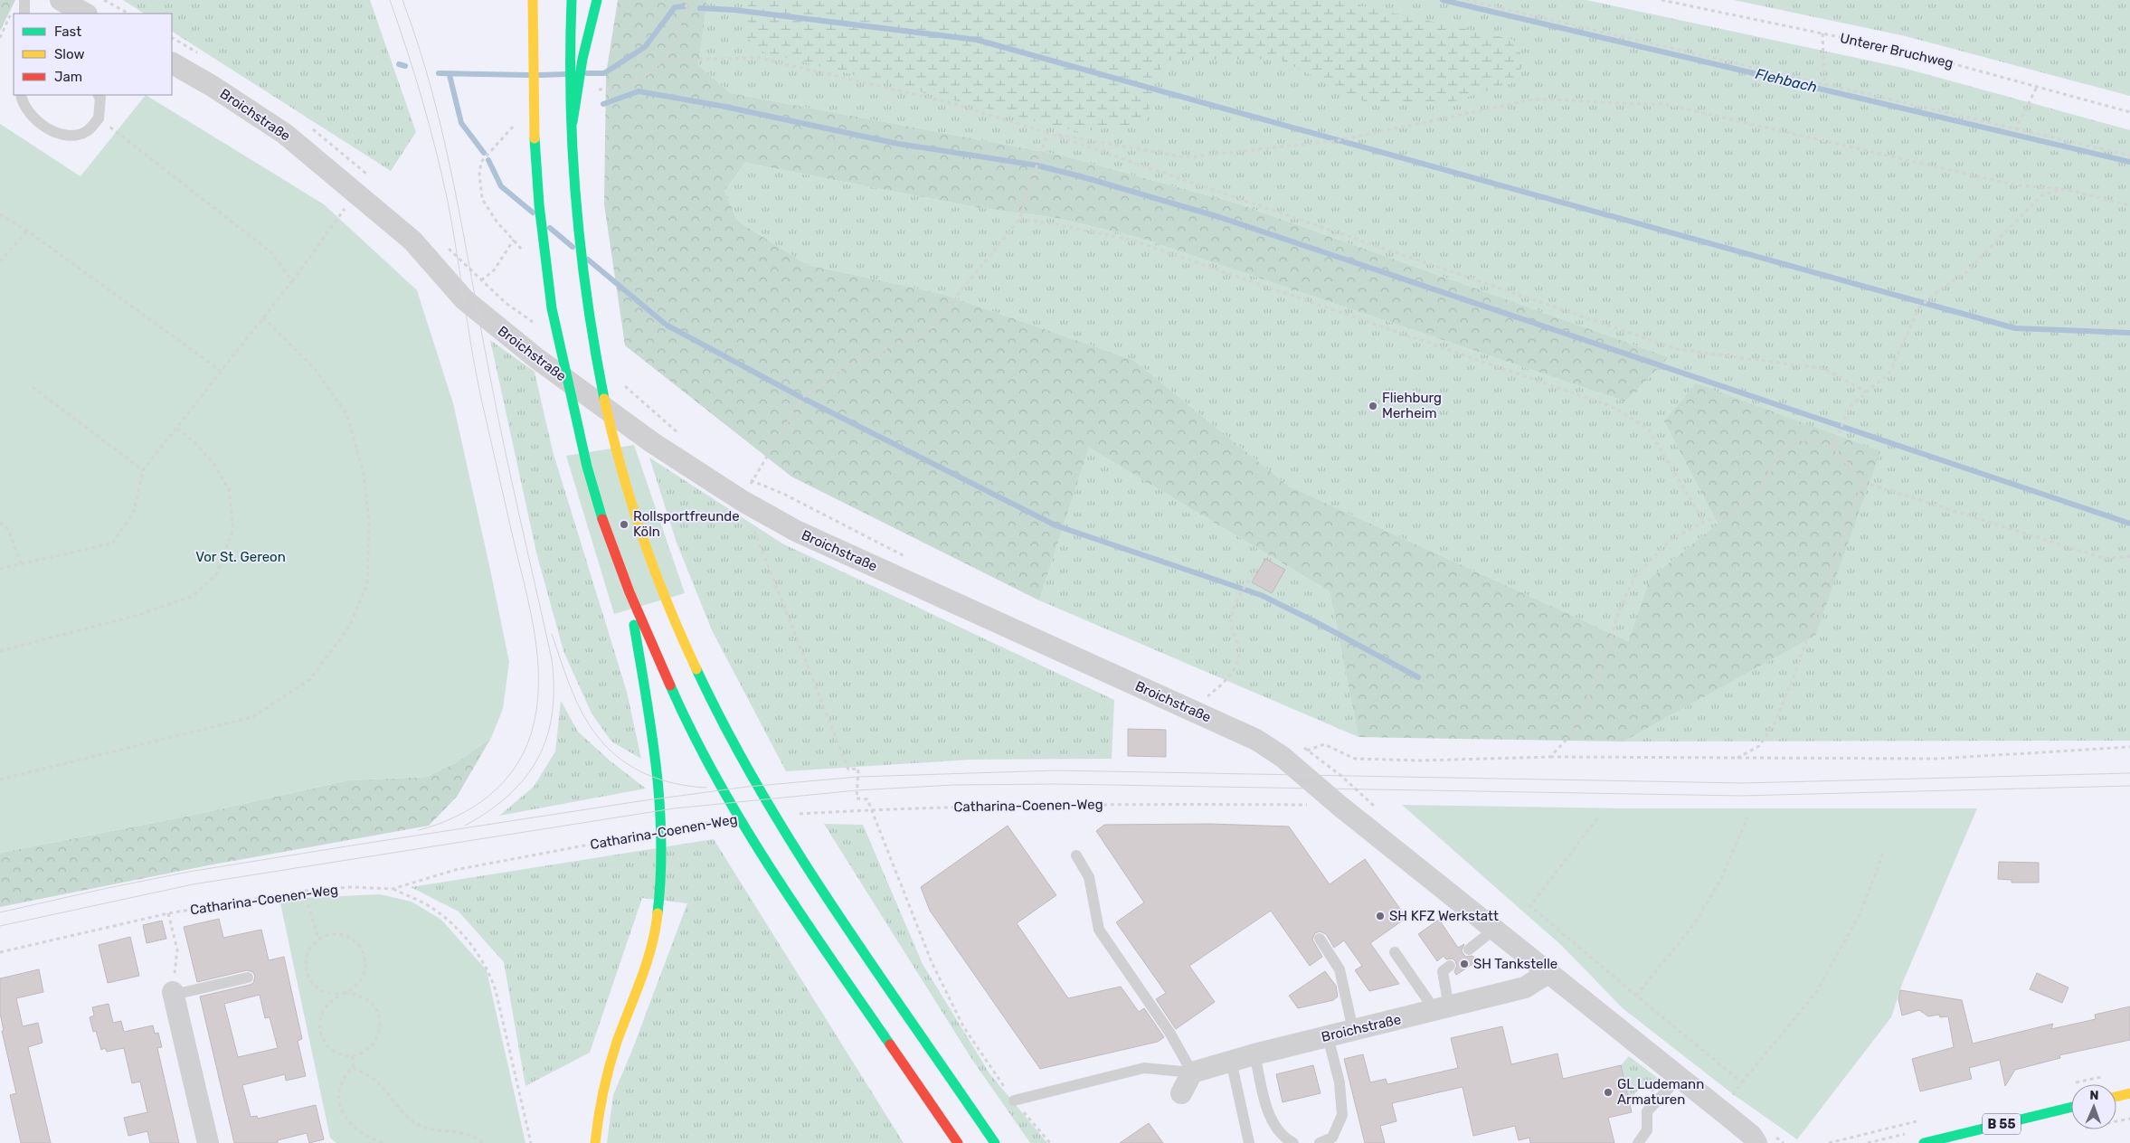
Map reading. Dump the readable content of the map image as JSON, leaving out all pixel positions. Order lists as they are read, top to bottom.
{
  "streets": {
    "main road": ["B 55"],
    "street": ["Broichstraße"],
    "path": ["Unterer Bruchweg", "Catharina-Coenen-Weg"]
  },
  "crossings": [
    ["Broichstraße", "Catharina-Coenen-Weg"]
  ],
  "water": ["Flehbach"],
  "parks": ["Vor St. Gereon"],
  "places": [
    "Fliehburg Merheim",
    "Rollsportfreunde Köln",
    "SH KFZ Werkstatt",
    "SH Tankstelle",
    "GL Ludemann Armaturen"
  ],
  "legend": ["Fast", "Slow", "Jam"],
  "north": "top"
}
